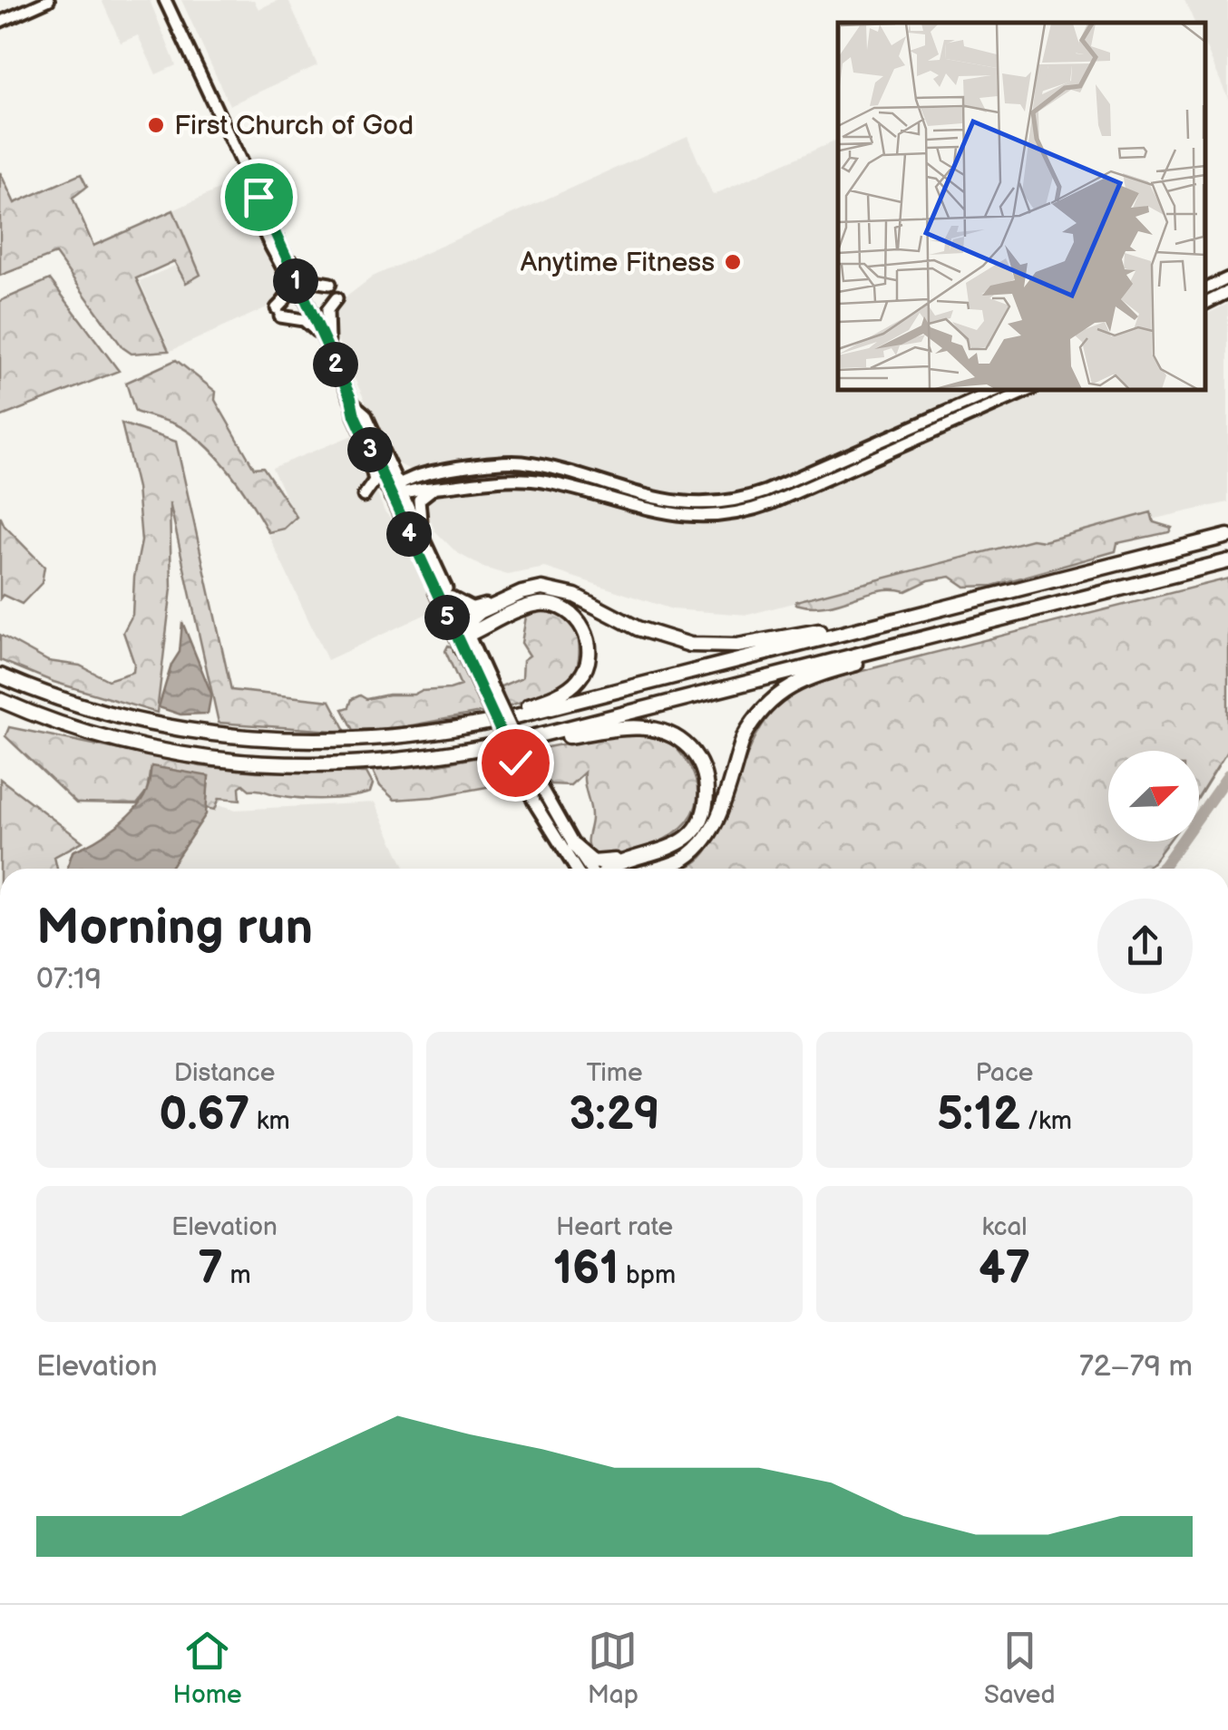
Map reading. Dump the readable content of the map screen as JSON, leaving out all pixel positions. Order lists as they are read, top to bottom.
{
  "places": ["First Church of God", "Anytime Fitness"],
  "north": "top right",
  "page": {
    "pins": [
      "1",
      "2",
      "3",
      "4",
      "5"
    ],
    "heading": ["Morning run", "07:19"],
    "stats": [
      ["Distance", "0.67 km"],
      ["Time", "3:29"],
      ["Pace", "5:12 /km"],
      ["Elevation", "7 m"],
      ["Heart rate", "161 bpm"],
      ["kcal", "47"]
    ],
    "chart": ["Elevation", "72–79 m"],
    "tabs": ["Home", "Map", "Saved"]
  }
}
